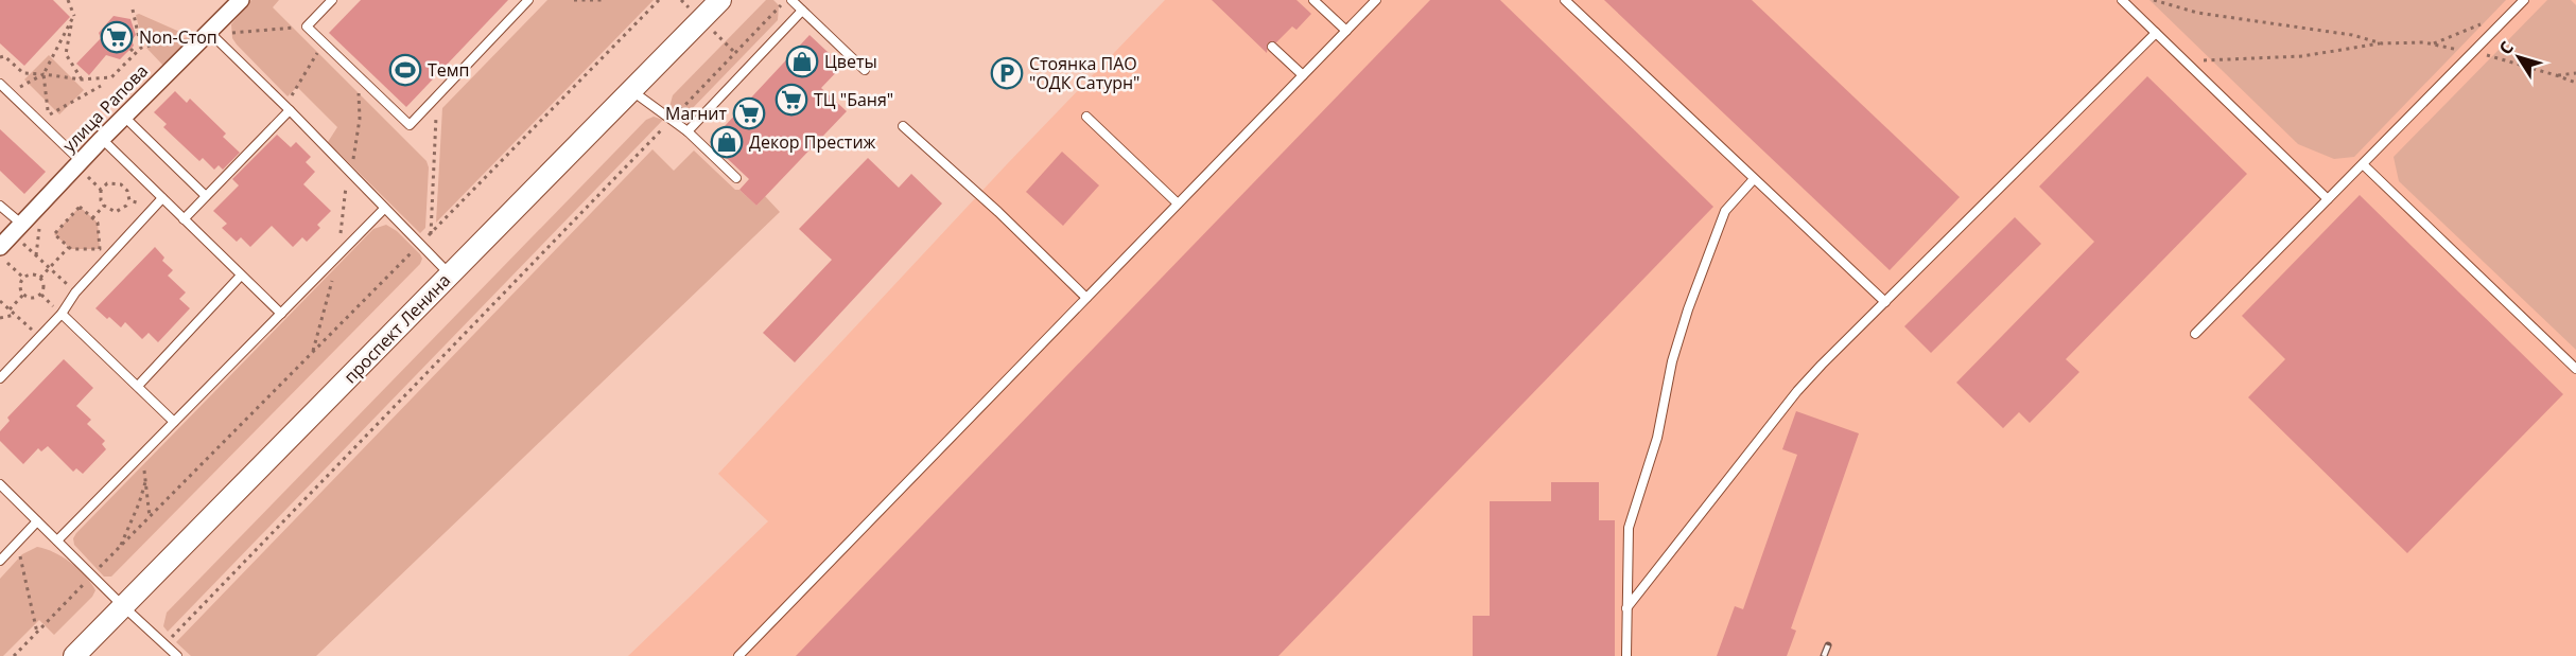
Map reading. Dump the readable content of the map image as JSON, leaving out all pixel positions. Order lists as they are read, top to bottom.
{
  "streets": {
    "main road": ["проспект Ленина"],
    "street": ["улица Рапова"]
  },
  "places": {
    "supermarket": ["Non-Стоп", "ТЦ \"Баня\"", "Магнит"],
    "shop": ["Цветы", "Декор Престиж"],
    "sports": ["Темп"],
    "parking": ["Стоянка ПАО \"ОДК Сатурн\""]
  },
  "north": "top left"
}
